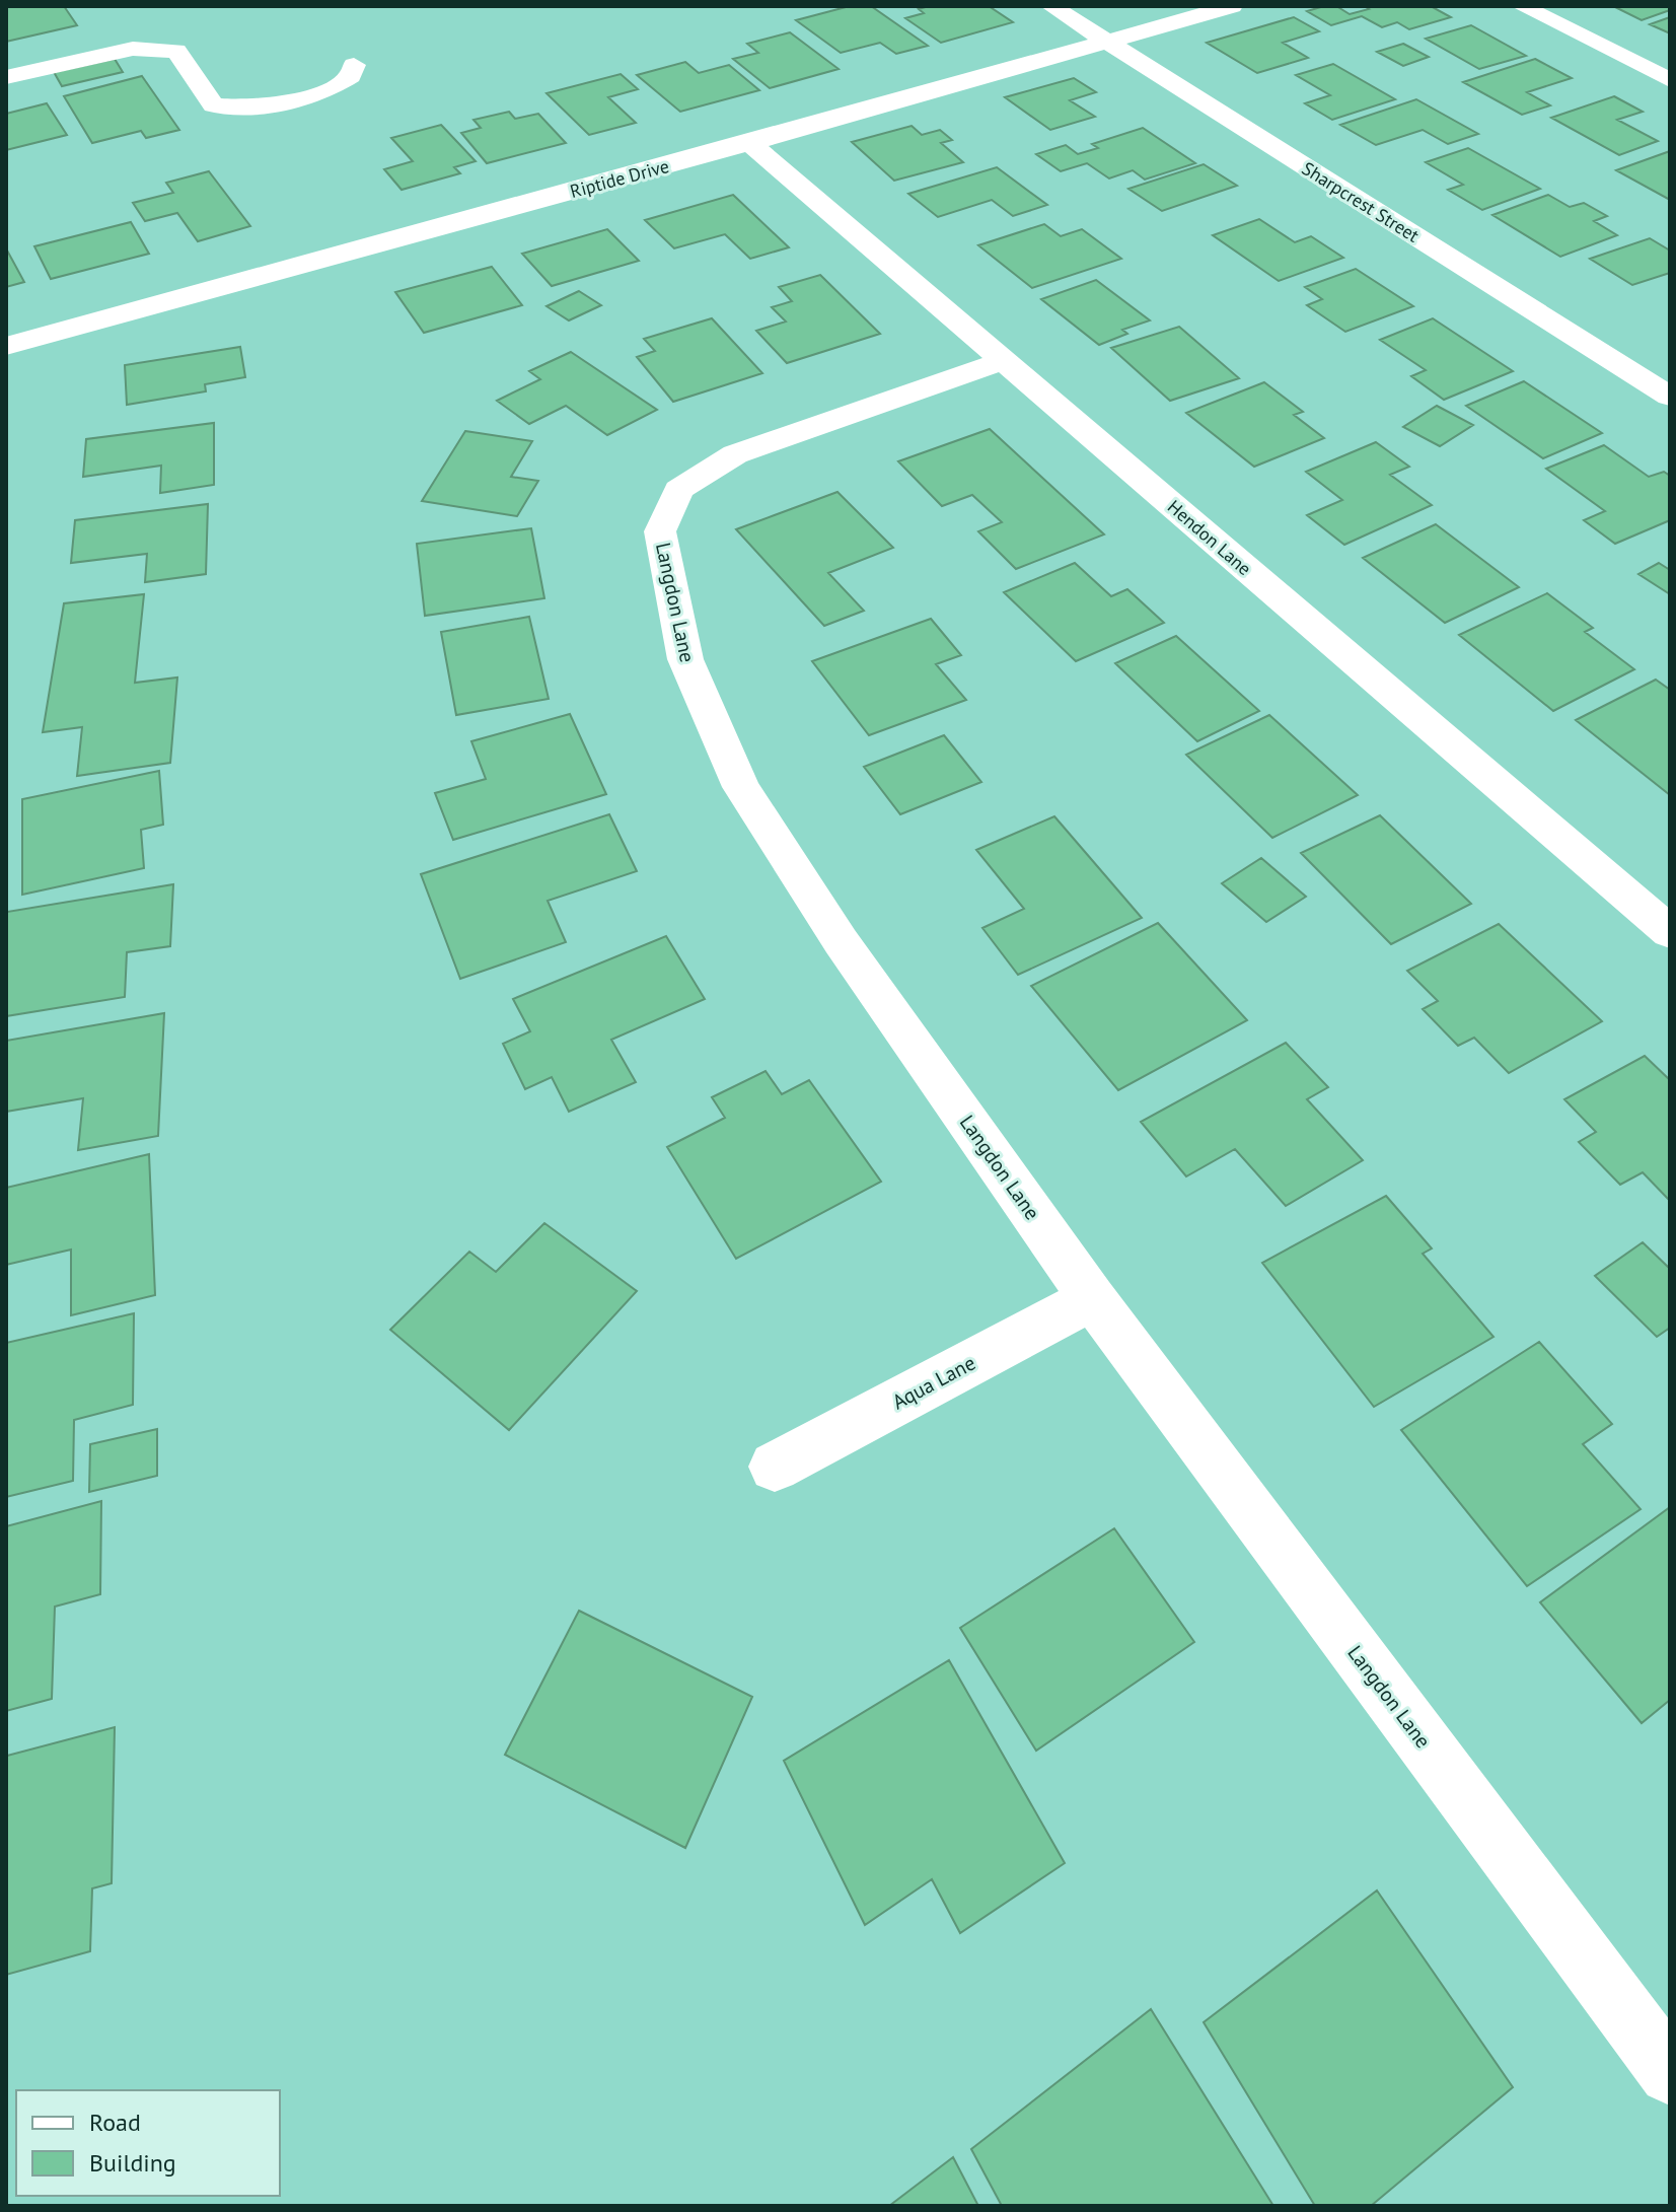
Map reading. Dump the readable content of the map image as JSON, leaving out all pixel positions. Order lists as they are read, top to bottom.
{
  "streets": {
    "street": [
      "Riptide Drive",
      "Sharpcrest Street",
      "Hendon Lane",
      "Langdon Lane",
      "Aqua Lane"
    ]
  },
  "crossings": [
    ["Riptide Drive", "Sharpcrest Street"],
    ["Riptide Drive", "Hendon Lane"],
    ["Hendon Lane", "Langdon Lane"],
    ["Langdon Lane", "Aqua Lane"]
  ],
  "legend": ["Road", "Building"]
}
